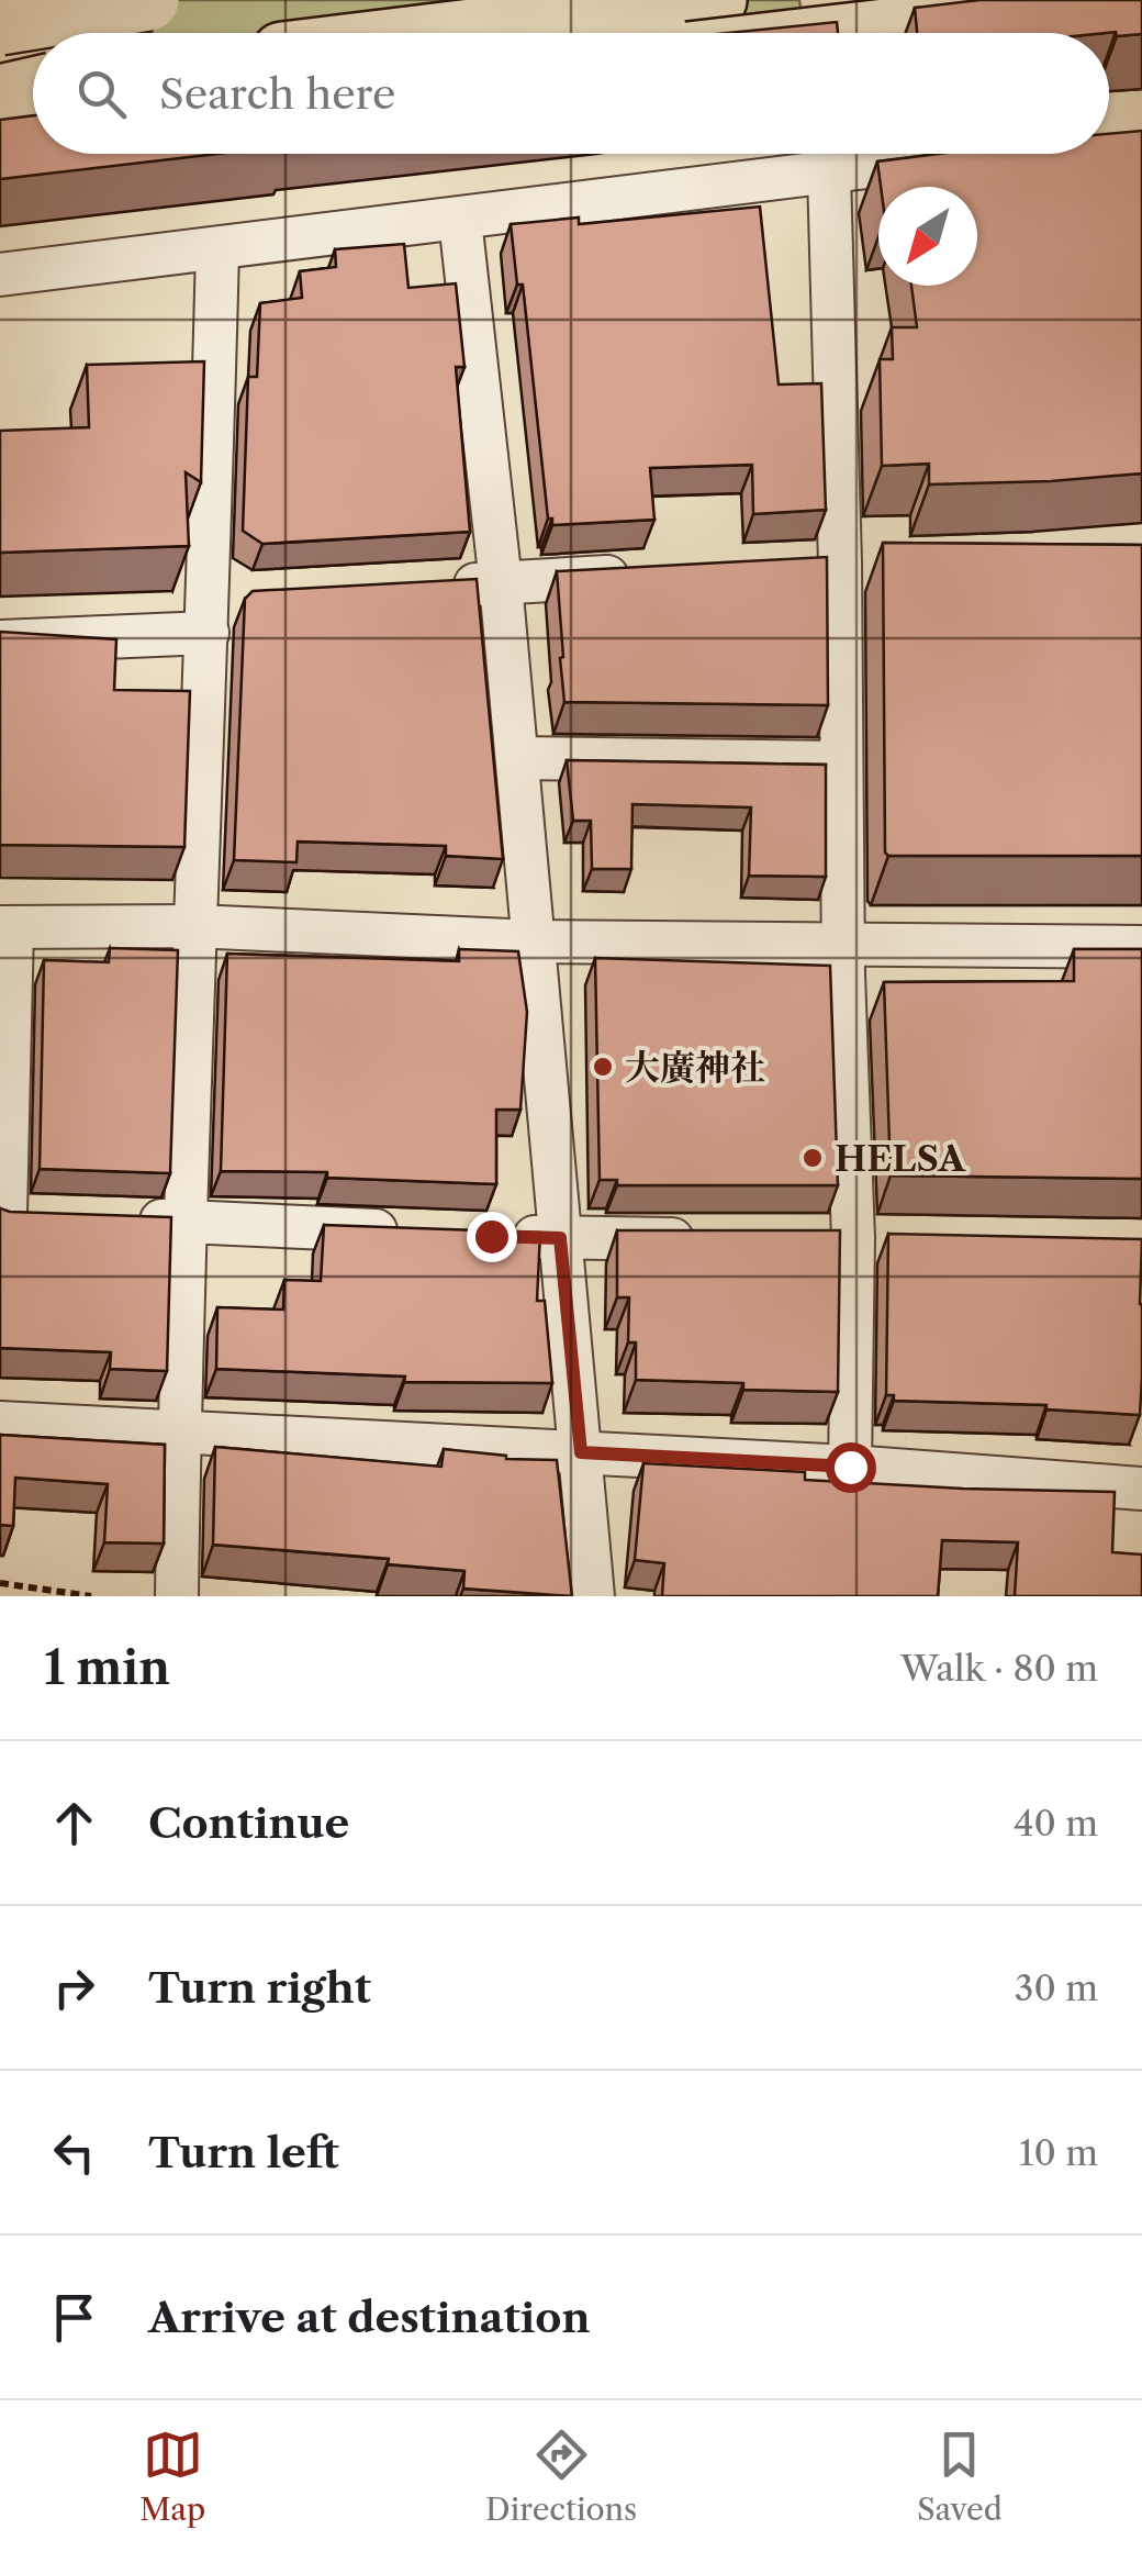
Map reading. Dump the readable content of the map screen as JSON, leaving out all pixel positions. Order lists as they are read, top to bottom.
{
  "places": ["大廣神社", "HELSA"],
  "north": "bottom left",
  "page": {
    "search": "Search here",
    "heading": ["1 min", "Walk · 80 m"],
    "list": [
      ["Continue", "40 m"],
      ["Turn right", "30 m"],
      ["Turn left", "10 m"],
      "Arrive at destination"
    ],
    "nav": ["Map", "Directions", "Saved"]
  }
}
